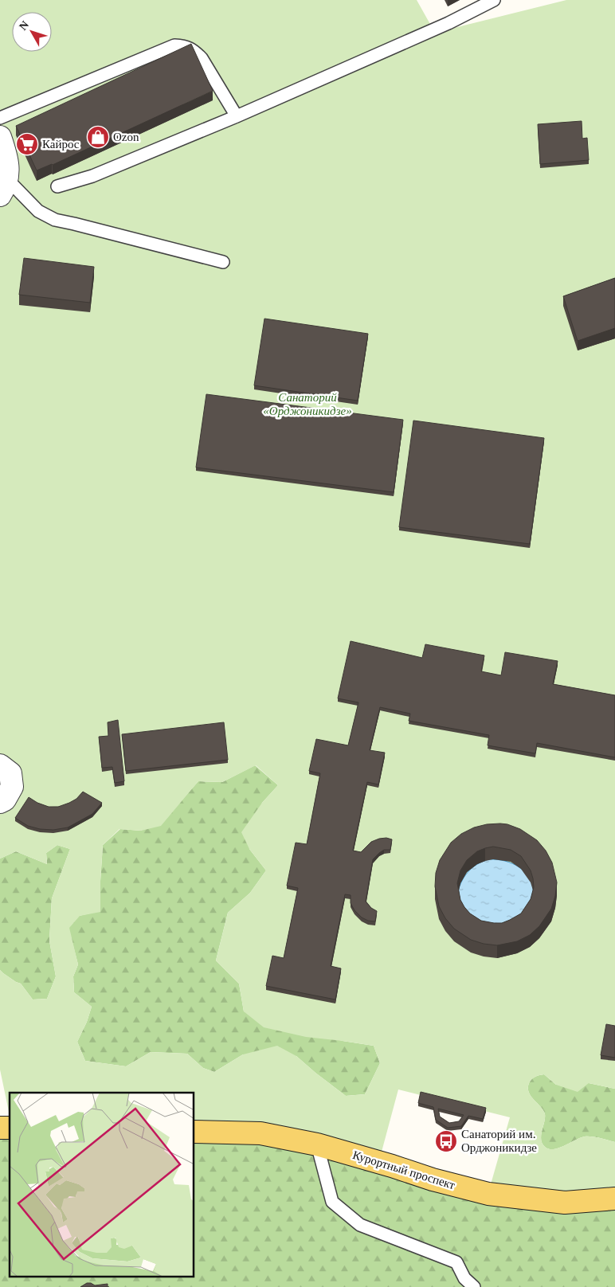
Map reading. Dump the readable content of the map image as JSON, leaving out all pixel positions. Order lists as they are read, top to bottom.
{
  "streets": {
    "main road": ["Курортный проспект"]
  },
  "parks": ["Санаторий «Орджоникидзе»"],
  "places": {
    "shop": ["Ozon"],
    "supermarket": ["Кайрос"],
    "bus stop": ["Санаторий им. Орджоникидзе"]
  },
  "north": "top left"
}
